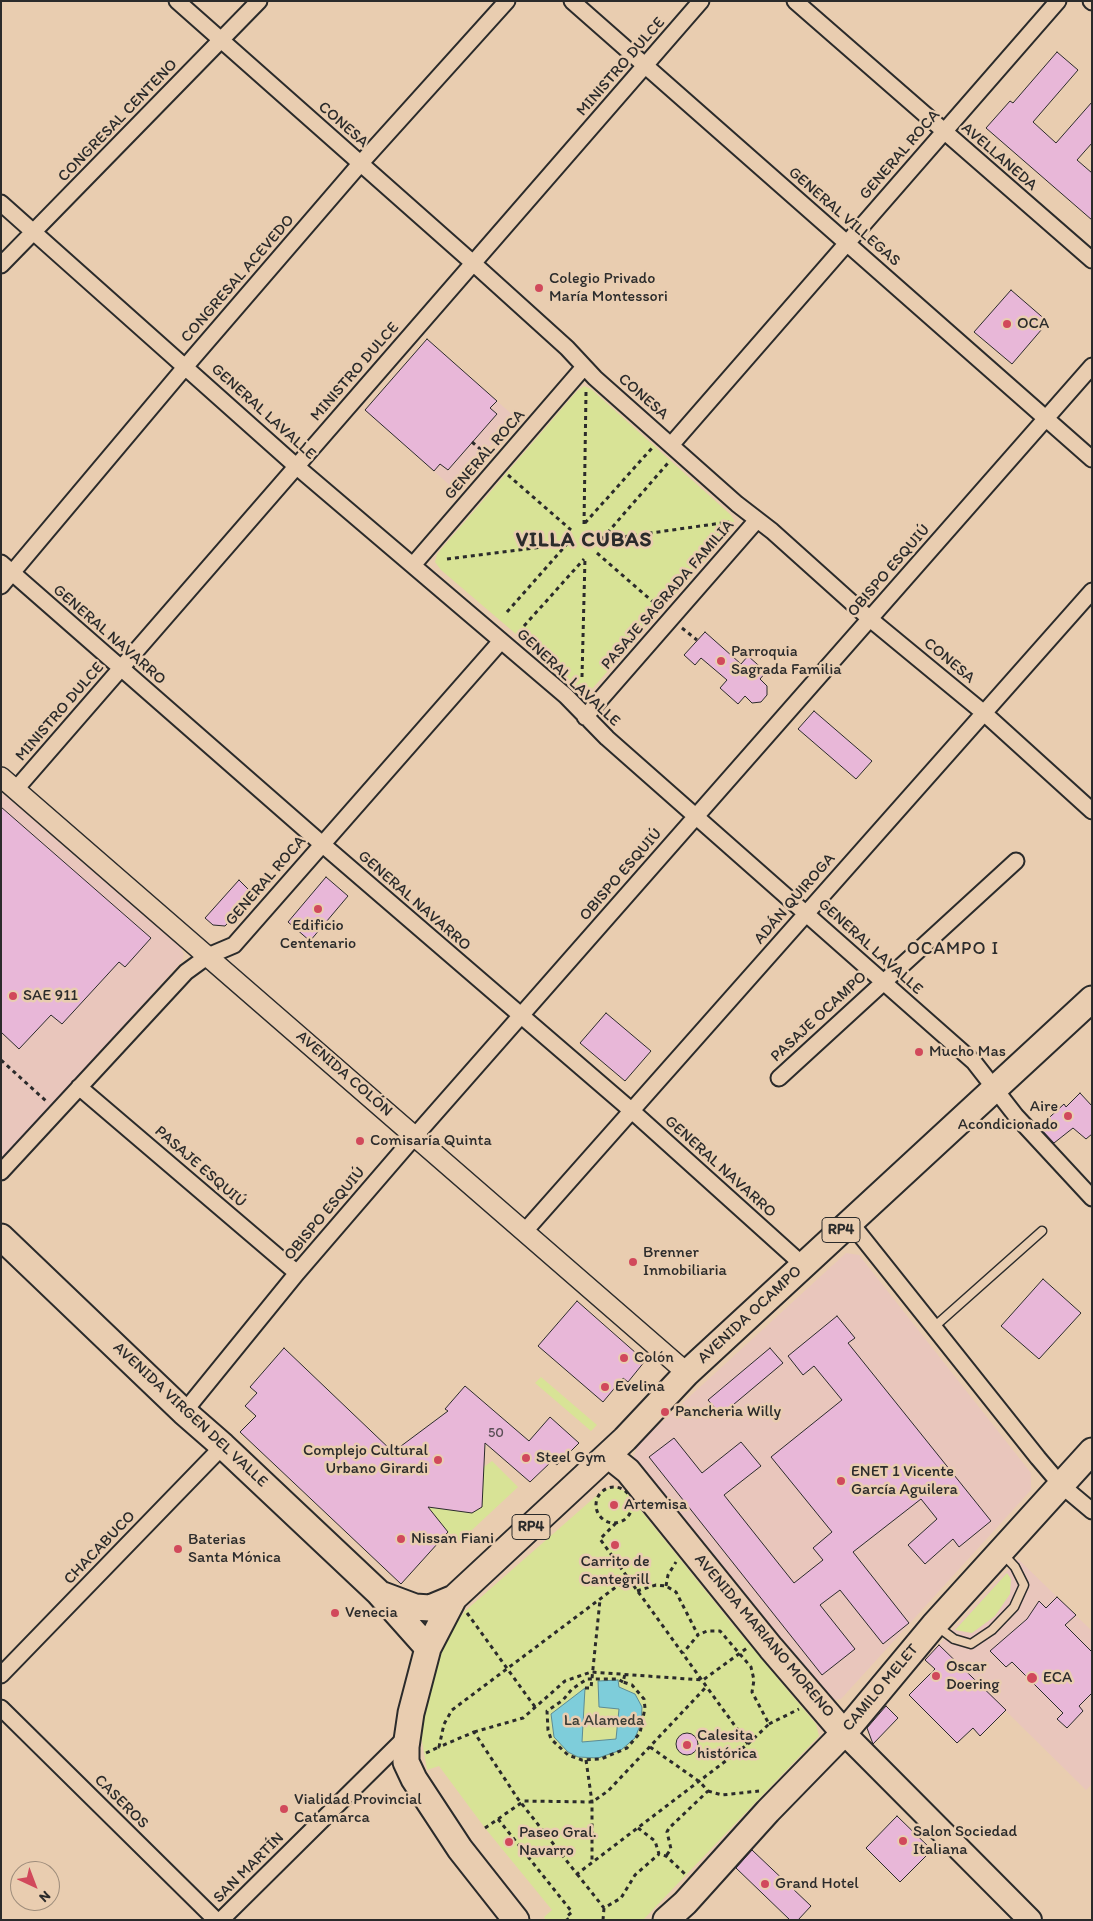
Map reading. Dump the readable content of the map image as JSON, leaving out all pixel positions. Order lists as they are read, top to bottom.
{
  "streets": {
    "main road": [
      "RP4",
      "AVENIDA OCAMPO",
      "AVENIDA VIRGEN DEL VALLE",
      "AVENIDA MARIANO MORENO",
      "CAMILO MELET"
    ],
    "street": [
      "MINISTRO DULCE",
      "CONGRESAL CENTENO",
      "CONESA",
      "GENERAL ROCA",
      "AVELLANEDA",
      "GENERAL VILLEGAS",
      "CONGRESAL ACEVEDO",
      "GENERAL LAVALLE",
      "OBISPO ESQUIÚ",
      "PASAJE SAGRADA FAMILIA",
      "GENERAL NAVARRO",
      "ADÁN QUIROGA",
      "PASAJE OCAMPO",
      "AVENIDA COLÓN",
      "PASAJE ESQUIÚ",
      "CHACABUCO",
      "CASEROS",
      "SAN MARTÍN"
    ]
  },
  "crossings": [
    ["MINISTRO DULCE", "CONESA"],
    ["MINISTRO DULCE", "GENERAL VILLEGAS"],
    ["MINISTRO DULCE", "GENERAL LAVALLE"],
    ["MINISTRO DULCE", "GENERAL NAVARRO"],
    ["MINISTRO DULCE", "AVENIDA COLÓN"],
    ["CONGRESAL CENTENO", "CONESA"],
    ["CONGRESAL CENTENO", "GENERAL LAVALLE"],
    ["CONESA", "GENERAL ROCA"],
    ["CONESA", "CONGRESAL ACEVEDO"],
    ["CONESA", "OBISPO ESQUIÚ"],
    ["CONESA", "PASAJE SAGRADA FAMILIA"],
    ["CONESA", "ADÁN QUIROGA"],
    ["GENERAL ROCA", "AVELLANEDA"],
    ["GENERAL ROCA", "GENERAL VILLEGAS"],
    ["GENERAL ROCA", "GENERAL LAVALLE"],
    ["GENERAL ROCA", "GENERAL NAVARRO"],
    ["GENERAL ROCA", "AVENIDA COLÓN"],
    ["GENERAL ROCA", "PASAJE ESQUIÚ"],
    ["GENERAL VILLEGAS", "OBISPO ESQUIÚ"],
    ["CONGRESAL ACEVEDO", "GENERAL LAVALLE"],
    ["CONGRESAL ACEVEDO", "GENERAL NAVARRO"],
    ["GENERAL LAVALLE", "OBISPO ESQUIÚ"],
    ["GENERAL LAVALLE", "PASAJE SAGRADA FAMILIA"],
    ["GENERAL LAVALLE", "ADÁN QUIROGA"],
    ["GENERAL LAVALLE", "PASAJE OCAMPO"],
    ["GENERAL LAVALLE", "AVENIDA OCAMPO"],
    ["OBISPO ESQUIÚ", "GENERAL NAVARRO"],
    ["OBISPO ESQUIÚ", "AVENIDA COLÓN"],
    ["OBISPO ESQUIÚ", "PASAJE ESQUIÚ"],
    ["OBISPO ESQUIÚ", "AVENIDA VIRGEN DEL VALLE"],
    ["GENERAL NAVARRO", "ADÁN QUIROGA"],
    ["GENERAL NAVARRO", "AVENIDA OCAMPO"],
    ["ADÁN QUIROGA", "AVENIDA COLÓN"],
    ["AVENIDA COLÓN", "AVENIDA OCAMPO"],
    ["AVENIDA OCAMPO", "AVENIDA VIRGEN DEL VALLE"],
    ["AVENIDA OCAMPO", "AVENIDA MARIANO MORENO"],
    ["AVENIDA OCAMPO", "SAN MARTÍN"],
    ["AVENIDA VIRGEN DEL VALLE", "CHACABUCO"],
    ["AVENIDA MARIANO MORENO", "CAMILO MELET"]
  ],
  "districts": ["VILLA CUBAS", "OCAMPO I"],
  "parks": ["La Alameda"],
  "places": [
    "Colegio Privado María Montessori",
    "OCA",
    "Parroquia Sagrada Familia",
    "Edificio Centenario",
    "SAE 911",
    "Mucho Mas",
    "Aire Acondicionado",
    "Comisaría Quinta",
    "Brenner Inmobiliaria",
    "Colón",
    "Evelina",
    "Pancheria Willy",
    "Steel Gym",
    "Complejo Cultural Urbano Girardi",
    "ENET 1 Vicente García Aguilera",
    "Artemisa",
    "Nissan Fiani",
    "Carrito de Cantegrill",
    "Baterias Santa Mónica",
    "Venecia",
    "Oscar Doering",
    "ECA",
    "Calesita histórica",
    "Vialidad Provincial Catamarca",
    "Salon Sociedad Italiana",
    "Paseo Gral. Navarro",
    "Grand Hotel"
  ],
  "house_numbers": ["50"],
  "north": "bottom right"
}
